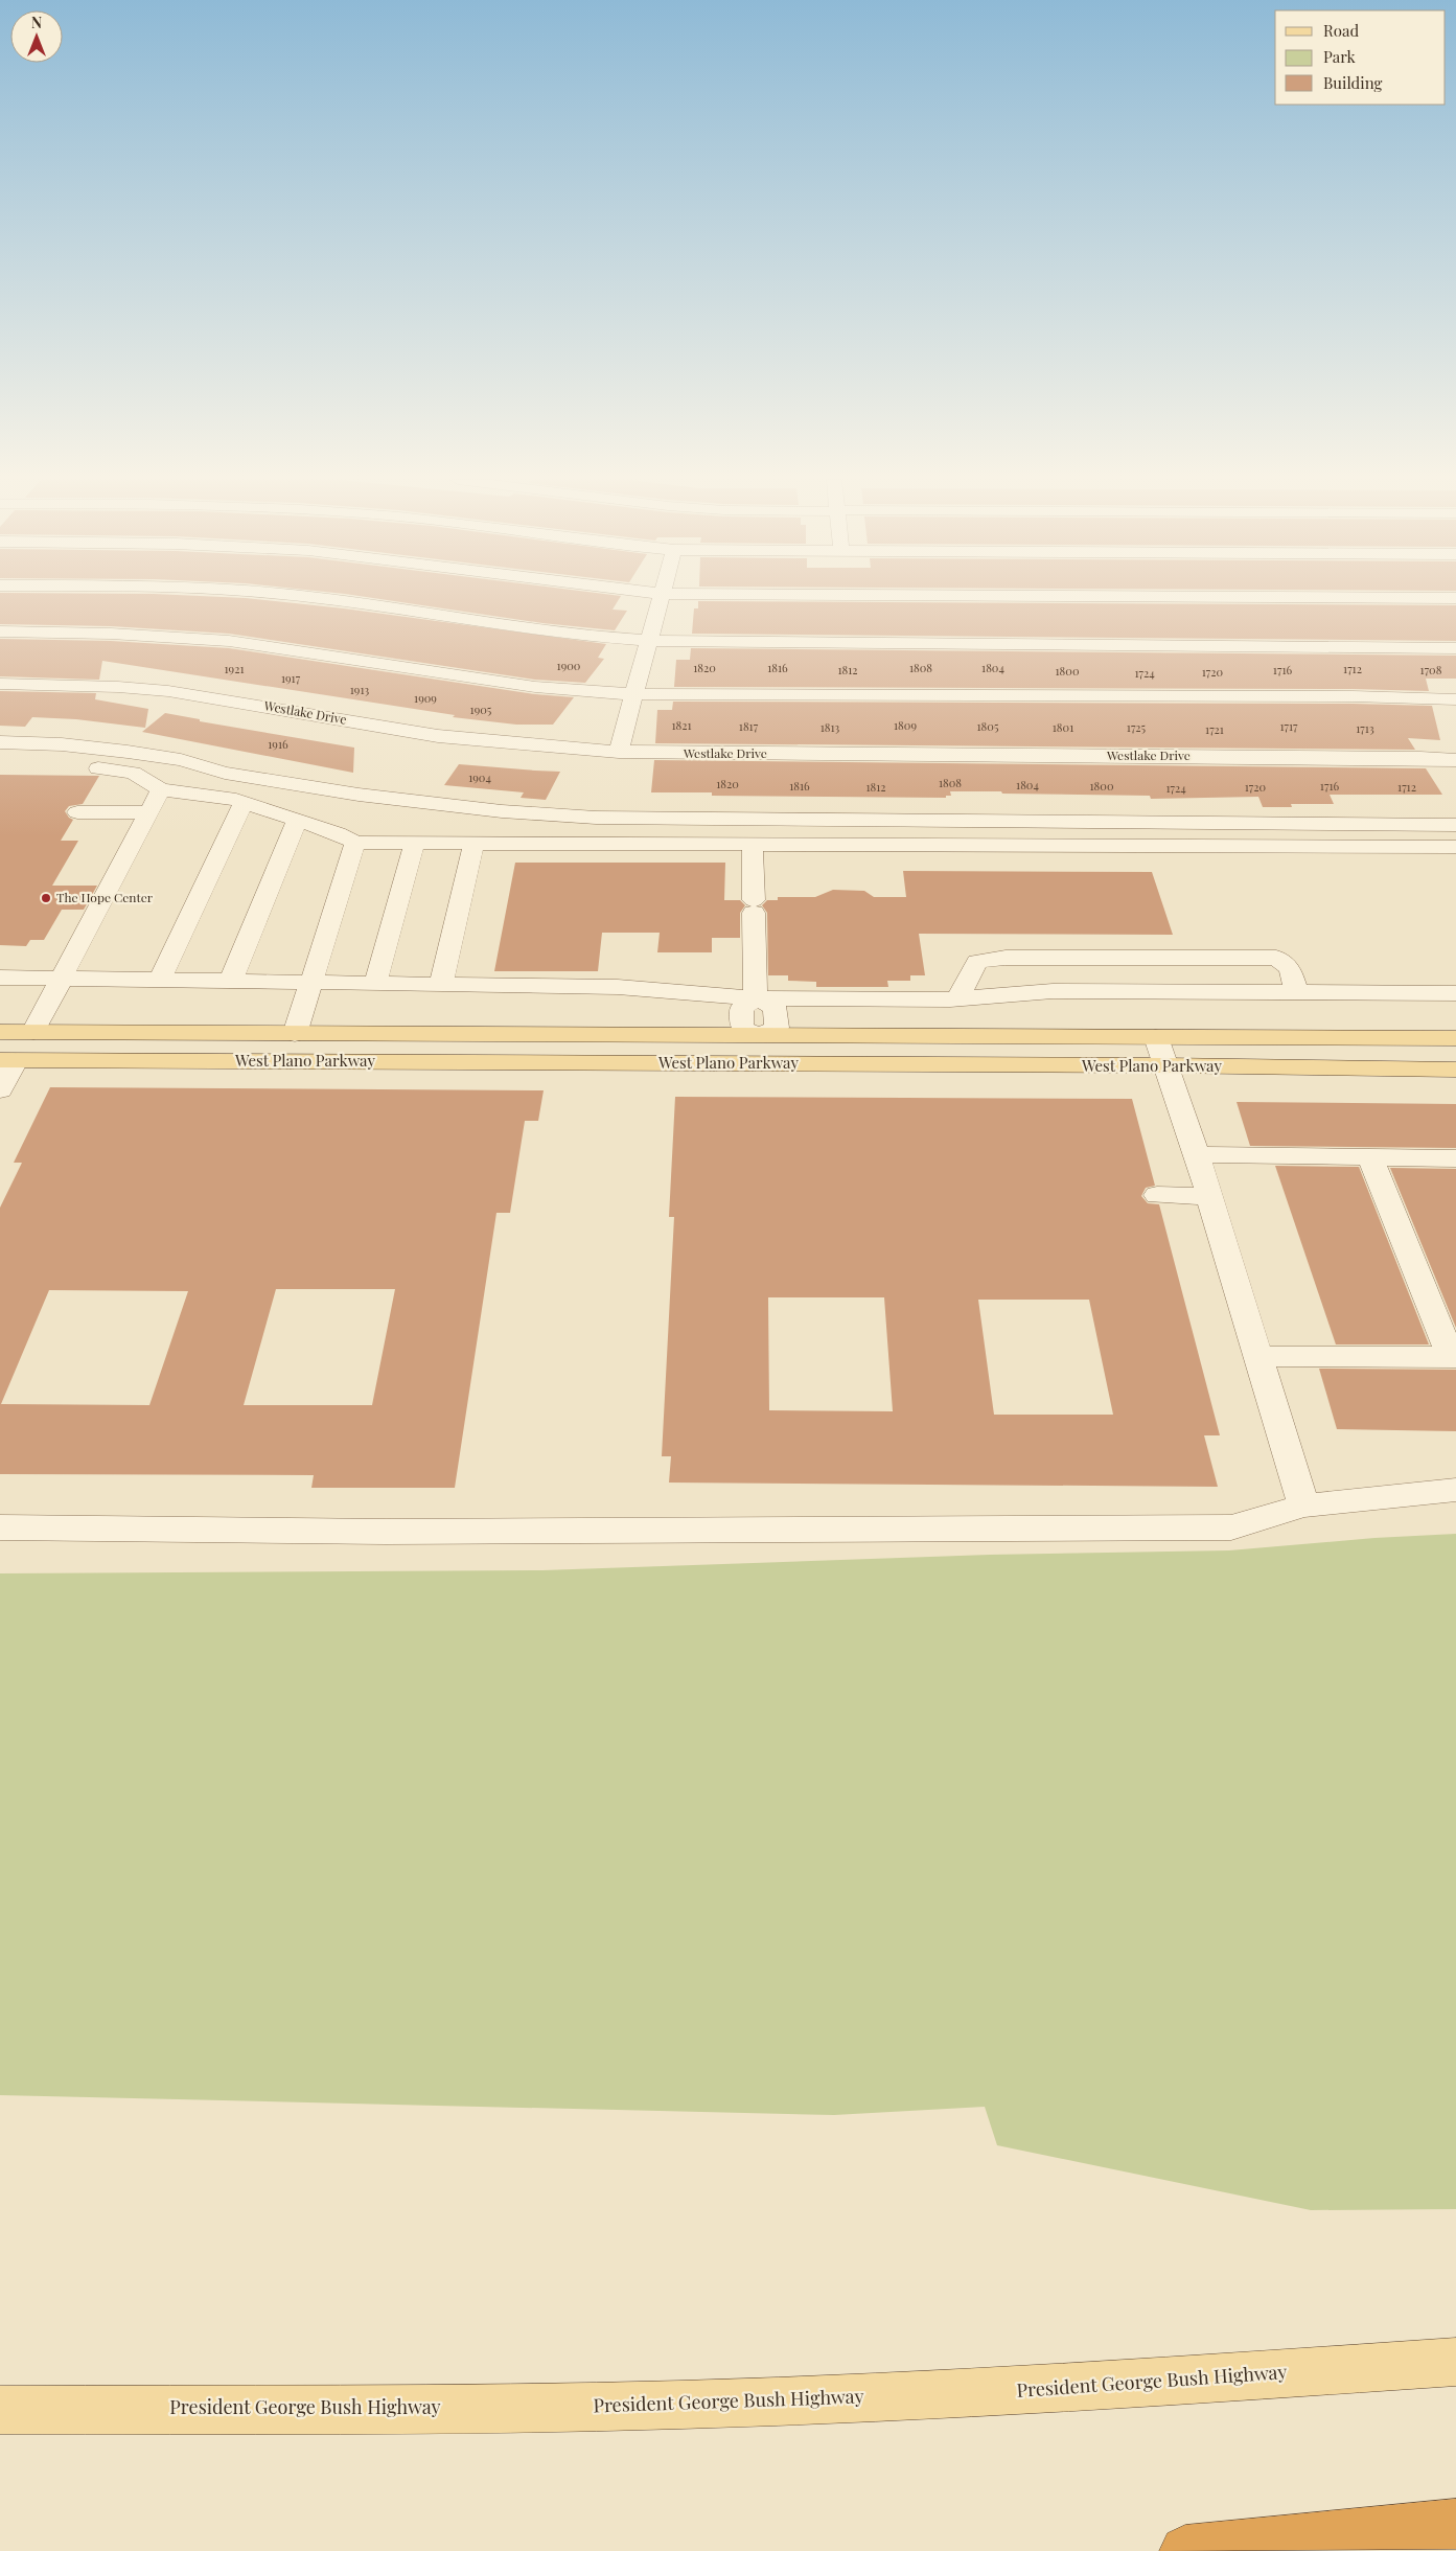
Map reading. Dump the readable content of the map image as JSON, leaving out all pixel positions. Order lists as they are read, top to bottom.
{
  "streets": {
    "main road": ["West Plano Parkway", "President George Bush Highway"],
    "street": ["Westlake Drive"]
  },
  "places": ["The Hope Center"],
  "house_numbers": [
    "1900",
    "1820",
    "1816",
    "1808",
    "1804",
    "1921",
    "1712",
    "1812",
    "1716",
    "1708",
    "1800",
    "1720",
    "1724",
    "1917",
    "1913",
    "1909",
    "1905",
    "1821",
    "1809",
    "1817",
    "1805",
    "1717",
    "1813",
    "1801",
    "1725",
    "1713",
    "1721",
    "1916",
    "1904",
    "1808",
    "1820",
    "1804",
    "1816",
    "1800",
    "1716",
    "1812",
    "1720",
    "1712",
    "1724"
  ],
  "legend": ["Road", "Park", "Building"],
  "north": "top"
}
